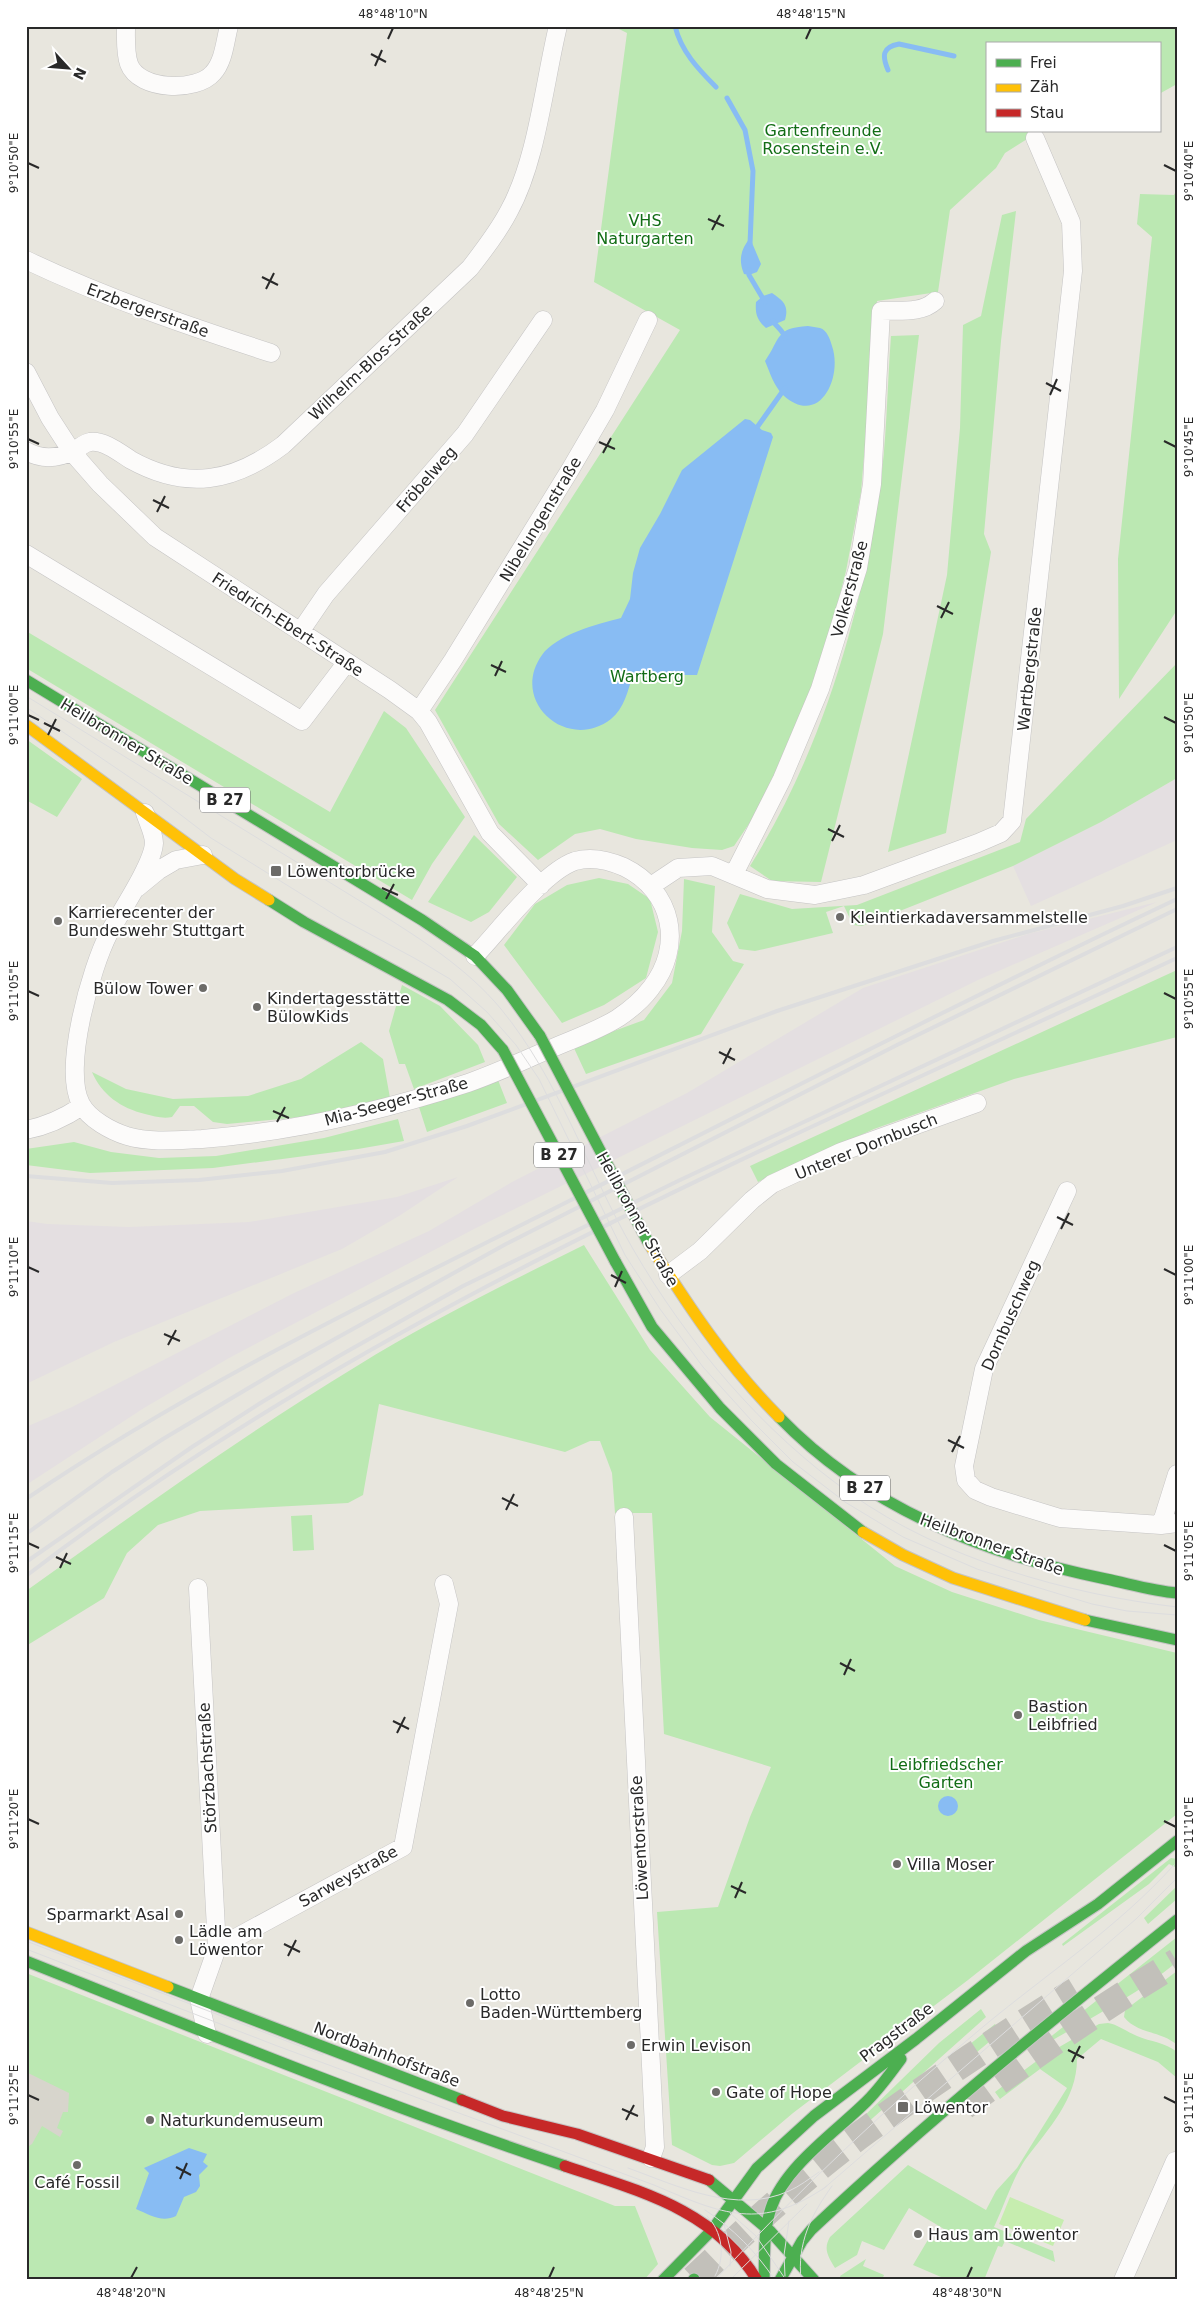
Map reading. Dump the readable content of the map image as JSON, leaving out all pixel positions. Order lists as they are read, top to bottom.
{
  "streets": {
    "main road": [
      "Heilbronner Straße",
      "B 27",
      "Pragstraße",
      "Nordbahnhofstraße"
    ],
    "street": [
      "Erzbergerstraße",
      "Wilhelm-Blos-Straße",
      "Fröbelweg",
      "Nibelungenstraße",
      "Volkerstraße",
      "Friedrich-Ebert-Straße",
      "Wartbergstraße",
      "Mia-Seeger-Straße",
      "Unterer Dornbusch",
      "Dornbuschweg",
      "Störzbachstraße",
      "Löwentorstraße",
      "Sarweystraße"
    ]
  },
  "crossings": [
    ["Wilhelm-Blos-Straße", "Friedrich-Ebert-Straße"],
    ["Fröbelweg", "Friedrich-Ebert-Straße"],
    ["Nibelungenstraße", "Friedrich-Ebert-Straße"],
    ["Volkerstraße", "Wartbergstraße"],
    ["Friedrich-Ebert-Straße", "Mia-Seeger-Straße"],
    ["Wartbergstraße", "Mia-Seeger-Straße"],
    ["Heilbronner Straße", "Mia-Seeger-Straße"],
    ["Heilbronner Straße", "Unterer Dornbusch"],
    ["B 27", "Mia-Seeger-Straße"],
    ["Störzbachstraße", "Sarweystraße"],
    ["Löwentorstraße", "Nordbahnhofstraße"],
    ["Pragstraße", "Nordbahnhofstraße"]
  ],
  "parks": [
    "Gartenfreunde Rosenstein e.V.",
    "VHS Naturgarten",
    "Wartberg",
    "Leibfriedscher Garten"
  ],
  "places": {
    "transit": ["Löwentorbrücke", "Löwentor"],
    "other": [
      "Kleintierkadaversammelstelle",
      "Karrierecenter der Bundeswehr Stuttgart",
      "Bülow Tower",
      "Kindertagesstätte BülowKids",
      "Bastion Leibfried",
      "Villa Moser",
      "Sparmarkt Asal",
      "Lädle am Löwentor",
      "Lotto Baden-Württemberg",
      "Erwin Levison",
      "Gate of Hope",
      "Naturkundemuseum",
      "Café Fossil",
      "Haus am Löwentor"
    ]
  },
  "legend": ["Frei", "Zäh", "Stau"],
  "north": "bottom right",
  "coordinates": [
    "48°48'10\"N",
    "48°48'15\"N",
    "9°10'50\"E",
    "9°10'40\"E",
    "9°10'55\"E",
    "9°10'45\"E",
    "9°11'00\"E",
    "9°11'05\"E",
    "9°11'10\"E",
    "9°11'15\"E",
    "9°11'20\"E",
    "9°11'25\"E",
    "48°48'20\"N",
    "48°48'25\"N",
    "48°48'30\"N"
  ]
}
